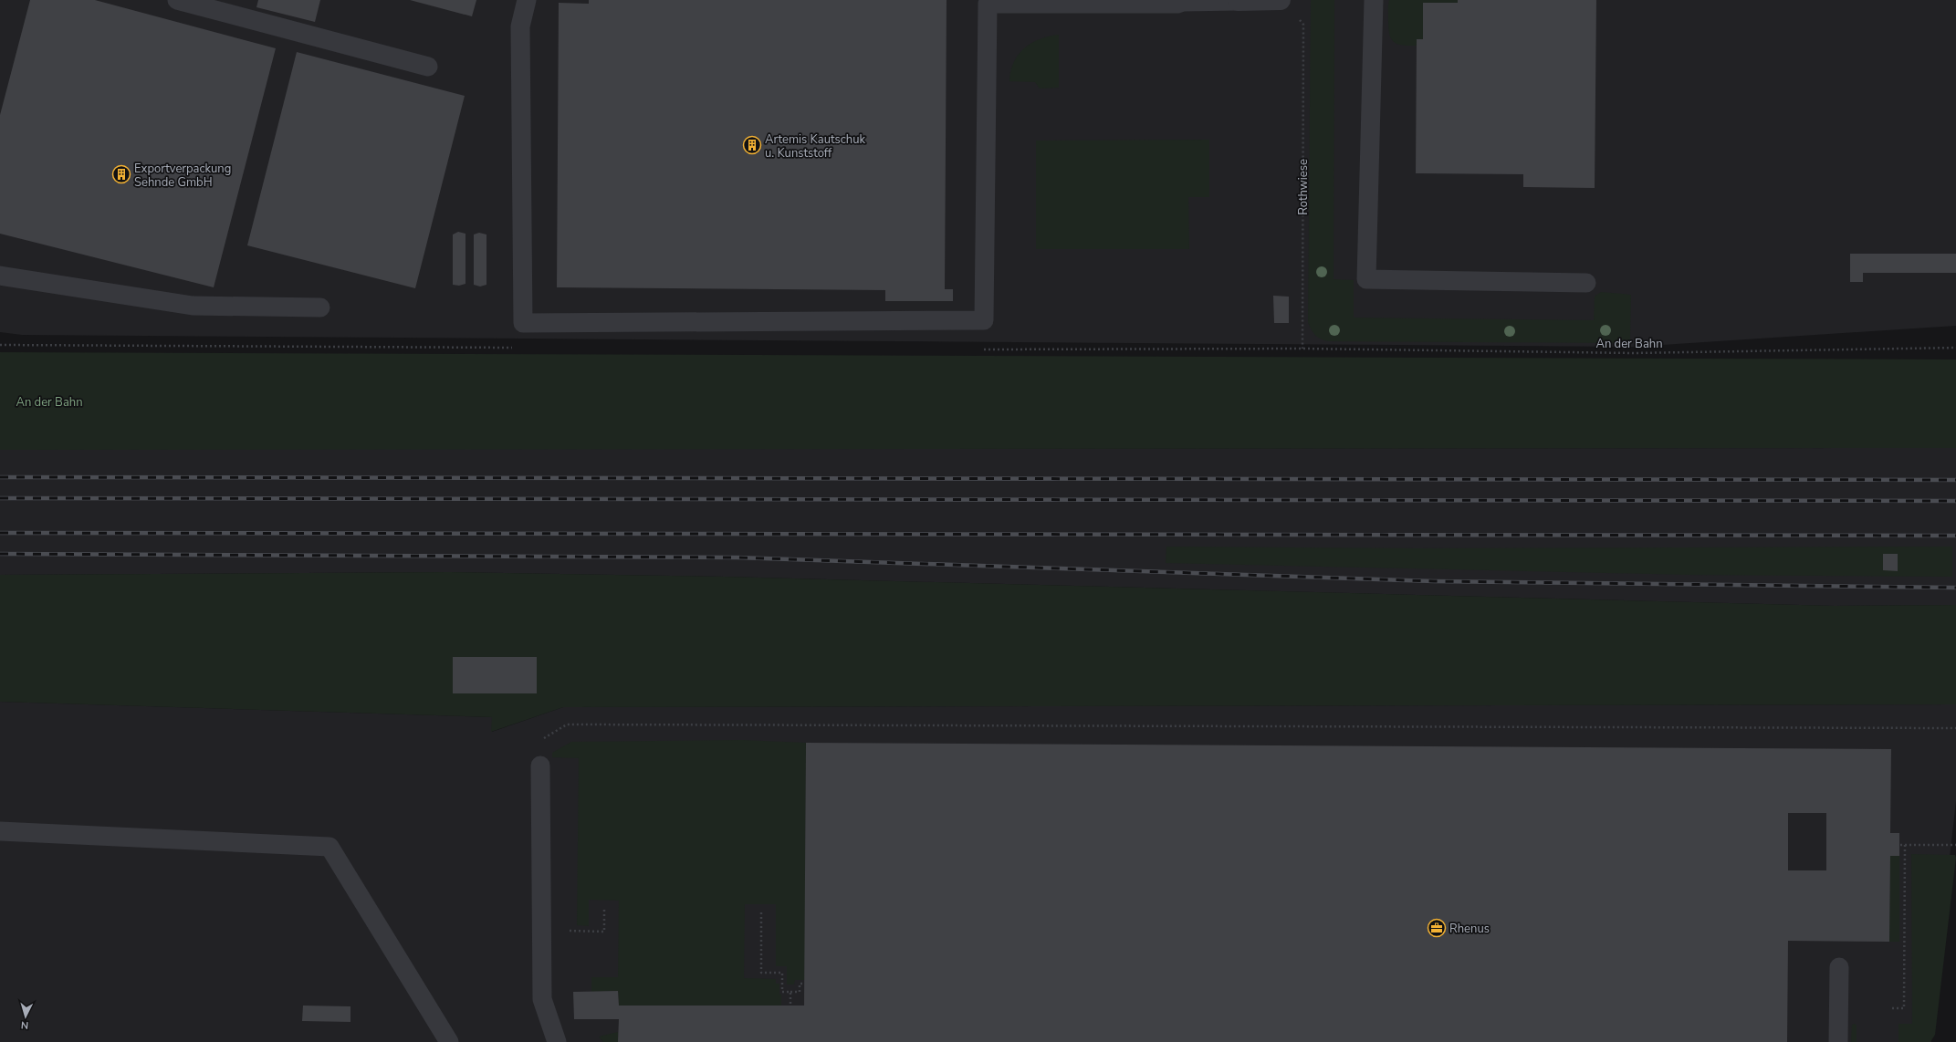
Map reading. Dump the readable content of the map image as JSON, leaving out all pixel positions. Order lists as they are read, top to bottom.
{
  "streets": {
    "path": ["Rothwiese", "An der Bahn"]
  },
  "crossings": [
    ["Rothwiese", "An der Bahn"]
  ],
  "parks": ["An der Bahn"],
  "places": {
    "building": ["Artemis Kautschuk u. Kunststoff", "Exportverpackung Sehnde GmbH"],
    "office": ["Rhenus"]
  },
  "north": "bottom"
}
